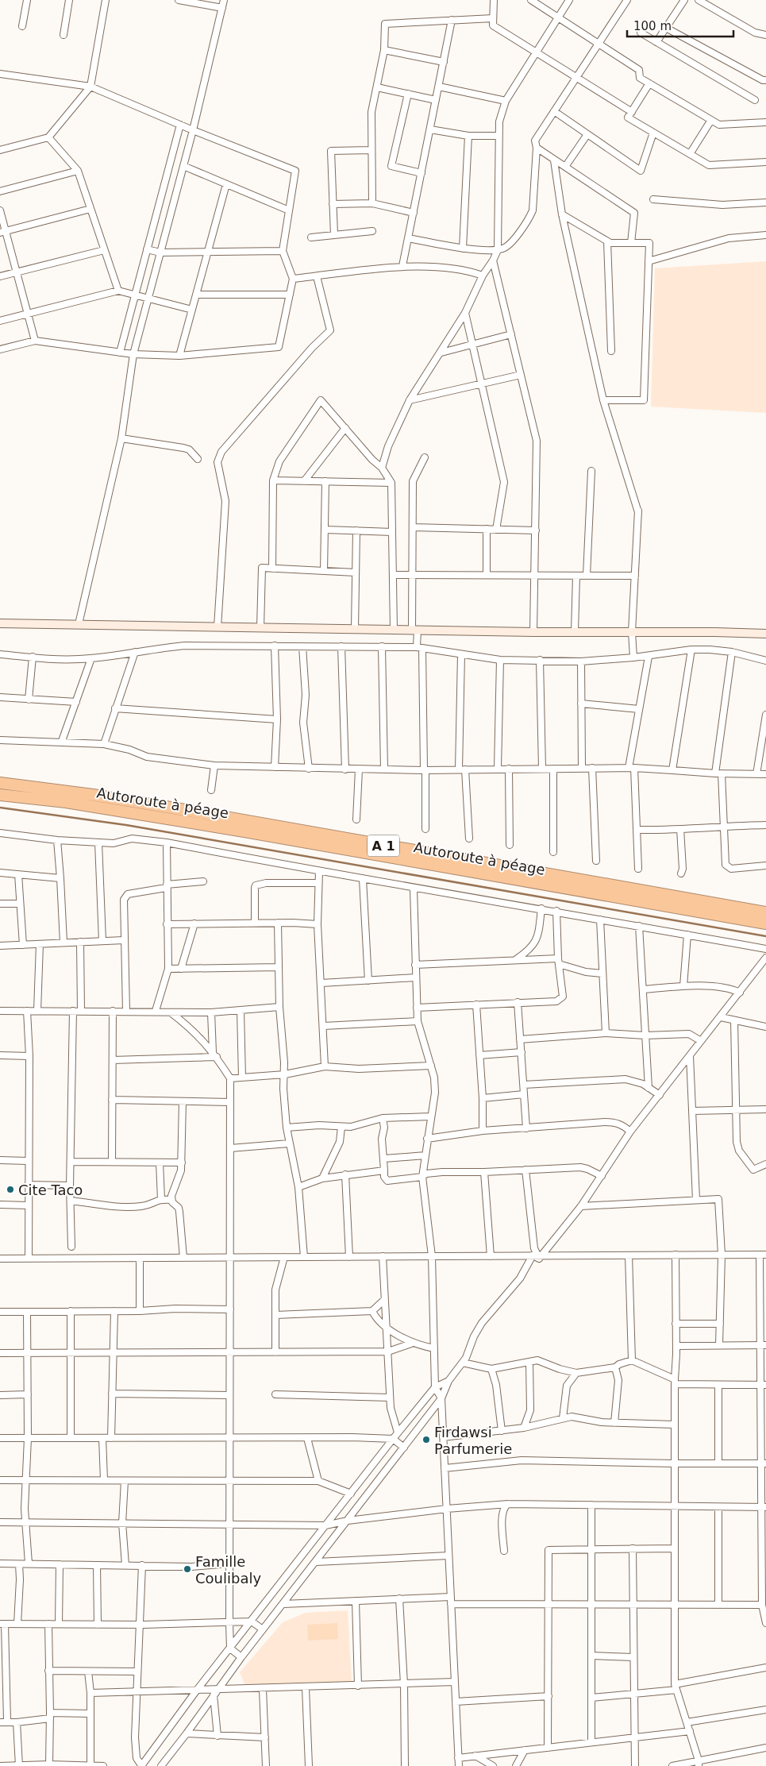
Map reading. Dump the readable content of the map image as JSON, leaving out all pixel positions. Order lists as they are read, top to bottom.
{
  "streets": {
    "highway": ["Autoroute à péage", "A 1"]
  },
  "places": ["Cite Taco", "Firdawsi Parfumerie", "Famille Coulibaly"],
  "scale_bar": "100 m"
}
